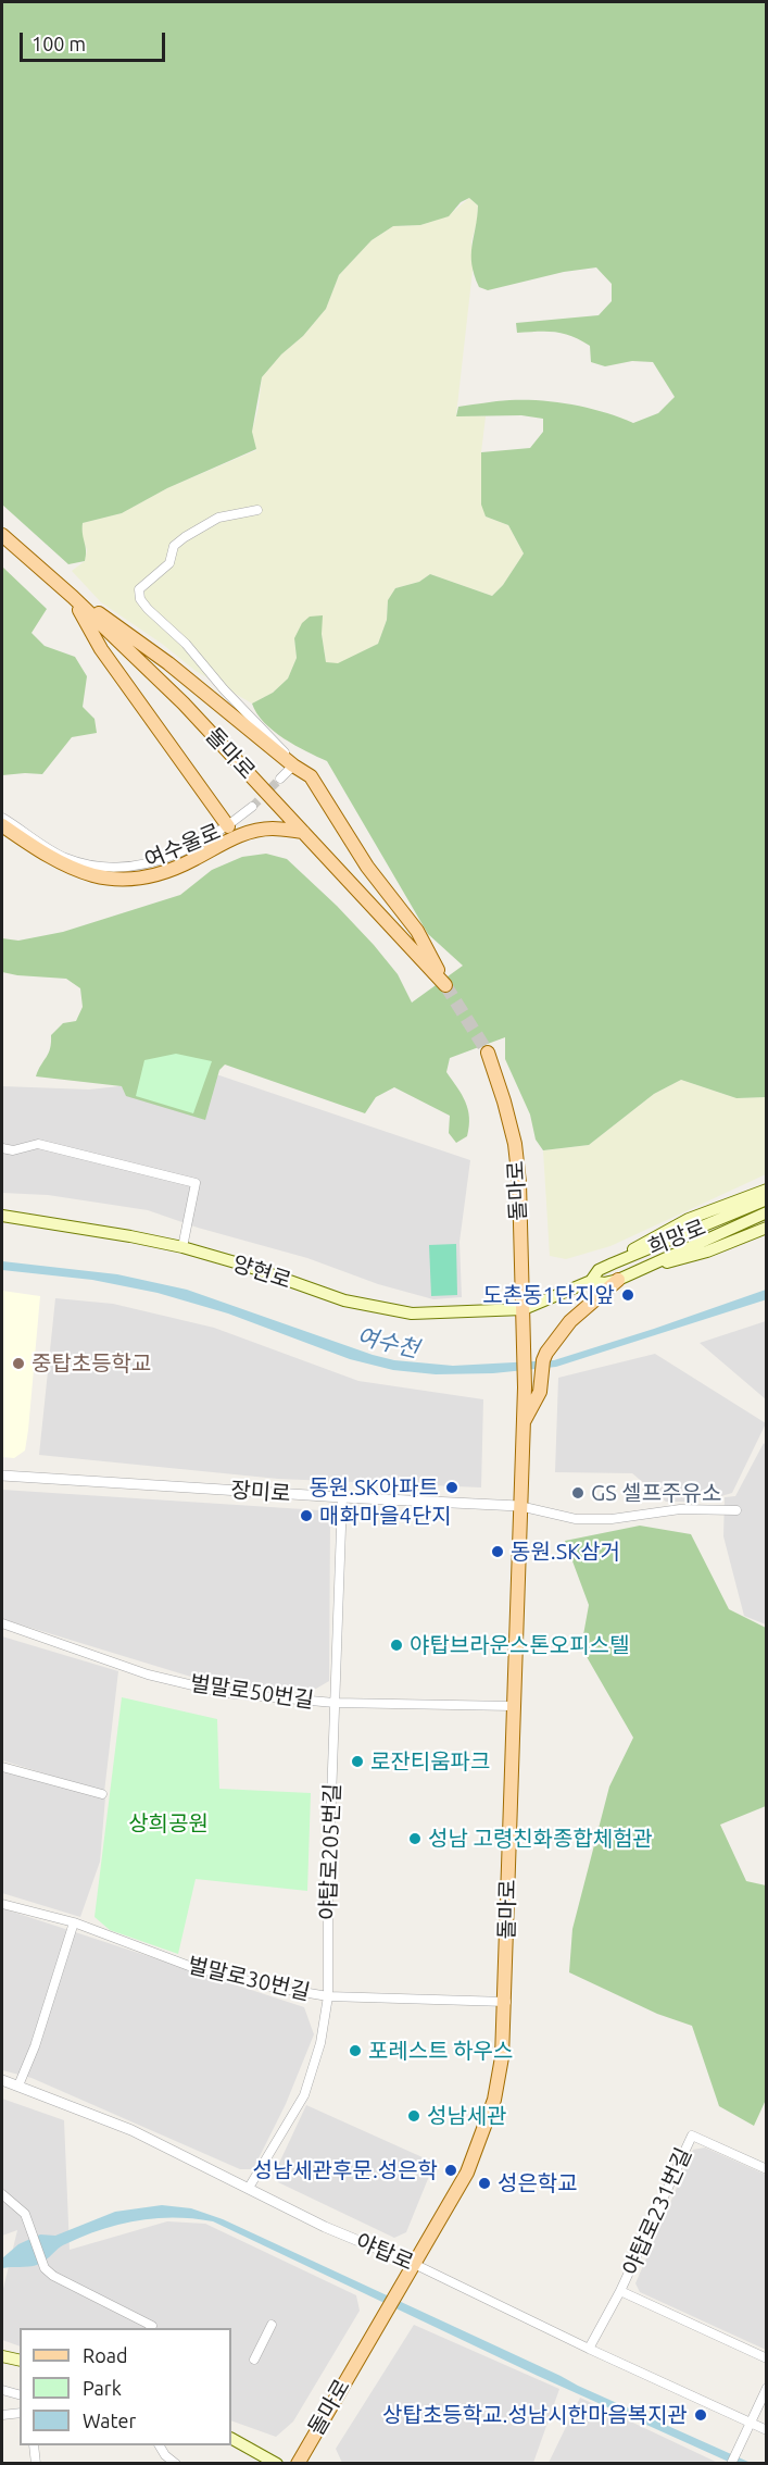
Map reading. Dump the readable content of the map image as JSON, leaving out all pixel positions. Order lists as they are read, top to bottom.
{
  "streets": {
    "main road": ["돌마로", "희망로", "양현로"],
    "street": [
      "여수울로",
      "장미로",
      "벌말로50번길",
      "야탑로205번길",
      "벌말로30번길",
      "야탑로231번길",
      "야탑로"
    ]
  },
  "crossings": [
    ["돌마로", "희망로"],
    ["돌마로", "양현로"],
    ["돌마로", "장미로"],
    ["돌마로", "벌말로50번길"],
    ["돌마로", "벌말로30번길"],
    ["돌마로", "야탑로"],
    ["희망로", "양현로"],
    ["장미로", "야탑로205번길"],
    ["벌말로50번길", "야탑로205번길"],
    ["야탑로205번길", "벌말로30번길"],
    ["야탑로205번길", "야탑로"],
    ["야탑로231번길", "야탑로"]
  ],
  "water": ["여수천"],
  "parks": ["상희공원"],
  "places": [
    "도촌동1단지앞",
    "중탑초등학교",
    "동원.SK아파트",
    "GS 셀프주유소",
    "매화마을4단지",
    "동원.SK삼거",
    "야탑브라운스톤오피스텔",
    "로잔티움파크",
    "성남 고령친화종합체험관",
    "포레스트 하우스",
    "성남세관",
    "성남세관후문.성은학",
    "성은학교",
    "상탑초등학교.성남시한마음복지관"
  ],
  "legend": ["Road", "Park", "Water"],
  "scale_bar": "100 m"
}
